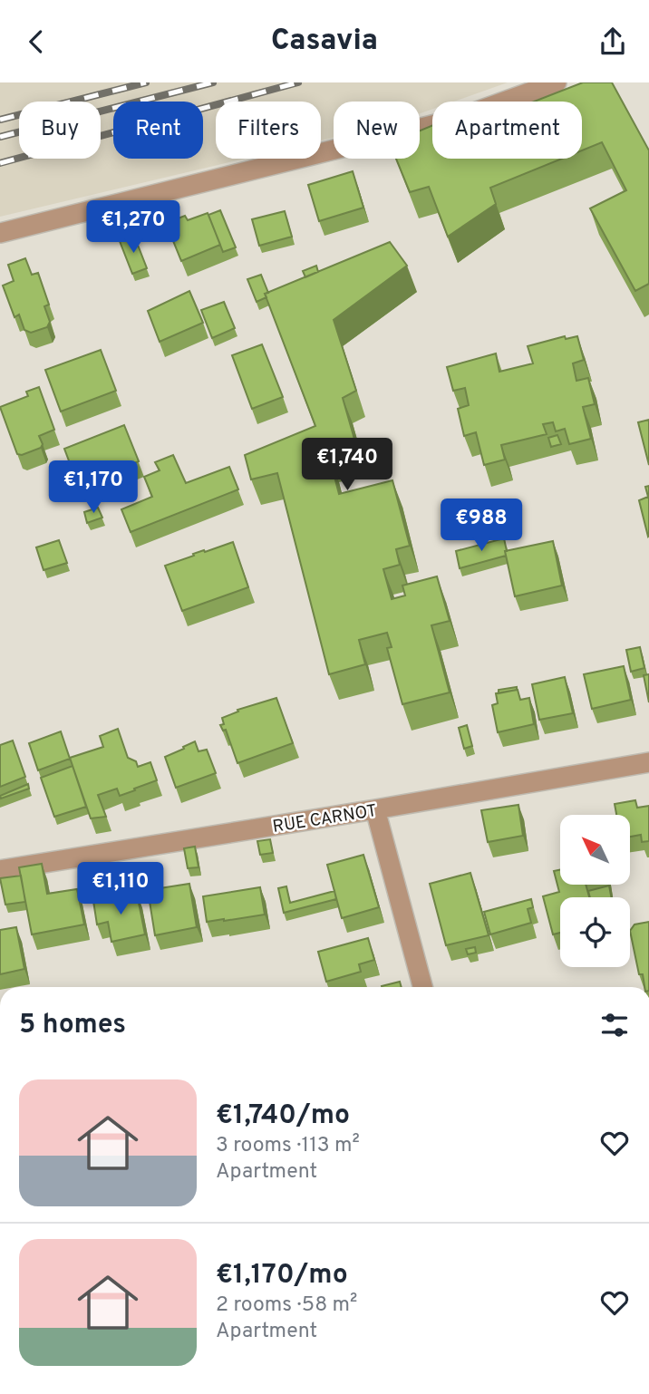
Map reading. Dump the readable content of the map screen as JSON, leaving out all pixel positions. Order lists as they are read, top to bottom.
{
  "streets": {
    "street": ["RUE CARNOT"]
  },
  "north": "top left",
  "page": {
    "header": "Casavia",
    "chip": [
      "Buy",
      "Rent",
      "Filters",
      "New",
      "Apartment"
    ],
    "price": [
      "€1,270",
      "€1,740",
      "€1,170",
      "€988",
      "€1,110"
    ],
    "heading": "5 homes",
    "list": [
      {
        "name": "€1,740/mo",
        "note": "3 rooms · 113 m² · Apartment"
      },
      {
        "name": "€1,170/mo",
        "note": "2 rooms · 58 m² · Apartment"
      }
    ]
  }
}
